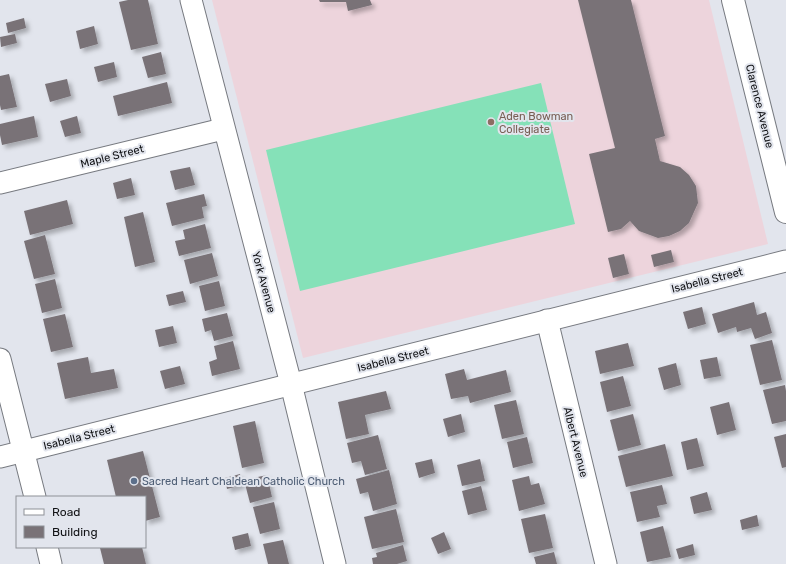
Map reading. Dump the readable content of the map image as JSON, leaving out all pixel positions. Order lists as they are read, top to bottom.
{
  "streets": {
    "main road": ["Clarence Avenue"],
    "street": [
      "Maple Street",
      "Isabella Street",
      "York Avenue",
      "Albert Avenue"
    ]
  },
  "crossings": [
    ["Maple Street", "York Avenue"],
    ["Isabella Street", "York Avenue"],
    ["Isabella Street", "Albert Avenue"]
  ],
  "places": ["Aden Bowman Collegiate", "Sacred Heart Chaldean Catholic Church"],
  "legend": ["Road", "Building"]
}
